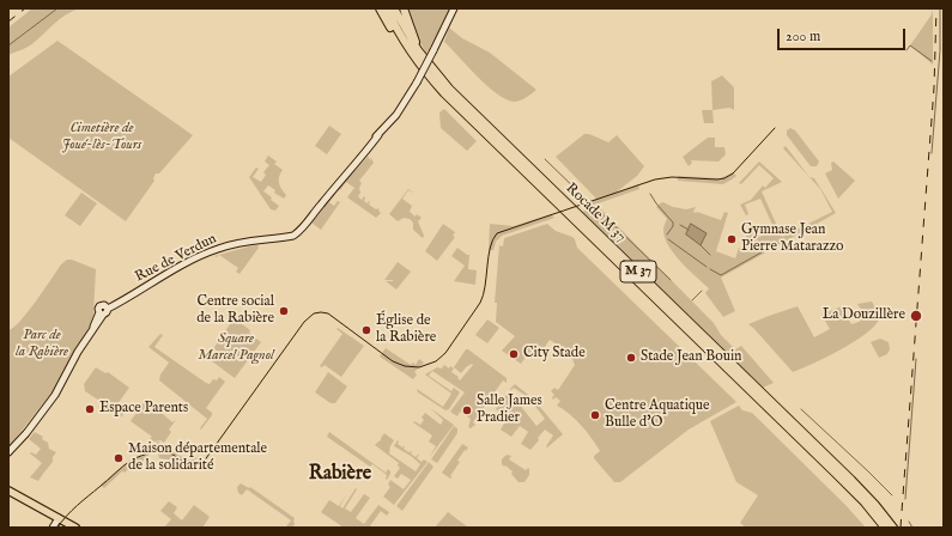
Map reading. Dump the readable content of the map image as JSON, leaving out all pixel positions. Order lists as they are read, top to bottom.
{
  "streets": {
    "highway": ["Rocade M 37", "M 37"],
    "main road": ["Rue de Verdun"]
  },
  "districts": ["Rabière"],
  "parks": ["Cimetière de Joué-lès-Tours", "Parc de la Rabière", "Square Marcel Pagnol"],
  "places": [
    "Gymnase Jean Pierre Matarazzo",
    "Centre social de la Rabière",
    "La Douzillère",
    "Église de la Rabière",
    "City Stade",
    "Stade Jean Bouin",
    "Espace Parents",
    "Salle James Pradier",
    "Centre Aquatique Bulle d'O",
    "Maison départementale de la solidarité"
  ],
  "scale_bar": "200 m"
}
